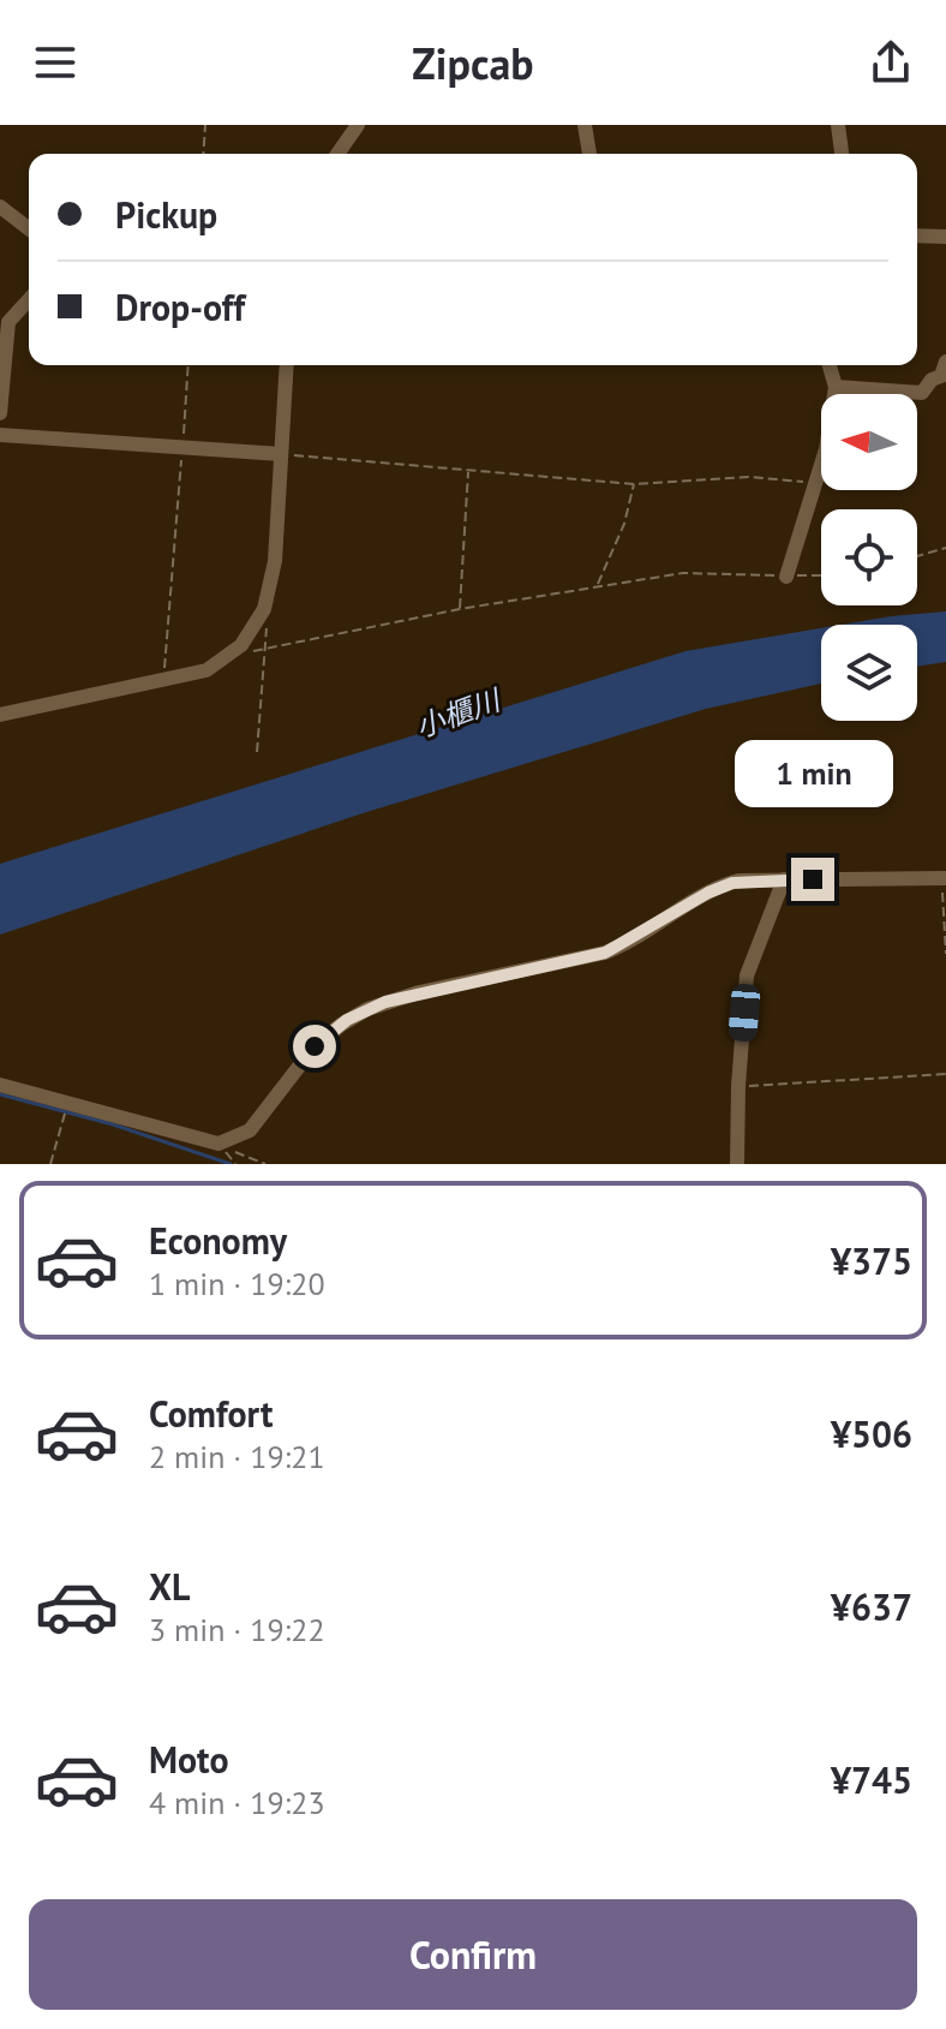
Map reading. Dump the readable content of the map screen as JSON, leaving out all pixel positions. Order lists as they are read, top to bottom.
{
  "water": ["小櫃川"],
  "north": "left",
  "page": {
    "header": "Zipcab",
    "banner": ["Pickup", "Drop-off"],
    "bubble": "1 min",
    "list": [
      {
        "name": "Economy",
        "note": "1 min · 19:20",
        "value": "¥375"
      },
      {
        "name": "Comfort",
        "note": "2 min · 19:21",
        "value": "¥506"
      },
      {
        "name": "XL",
        "note": "3 min · 19:22",
        "value": "¥637"
      },
      {
        "name": "Moto",
        "note": "4 min · 19:23",
        "value": "¥745"
      }
    ],
    "buttons": "Confirm"
  }
}
